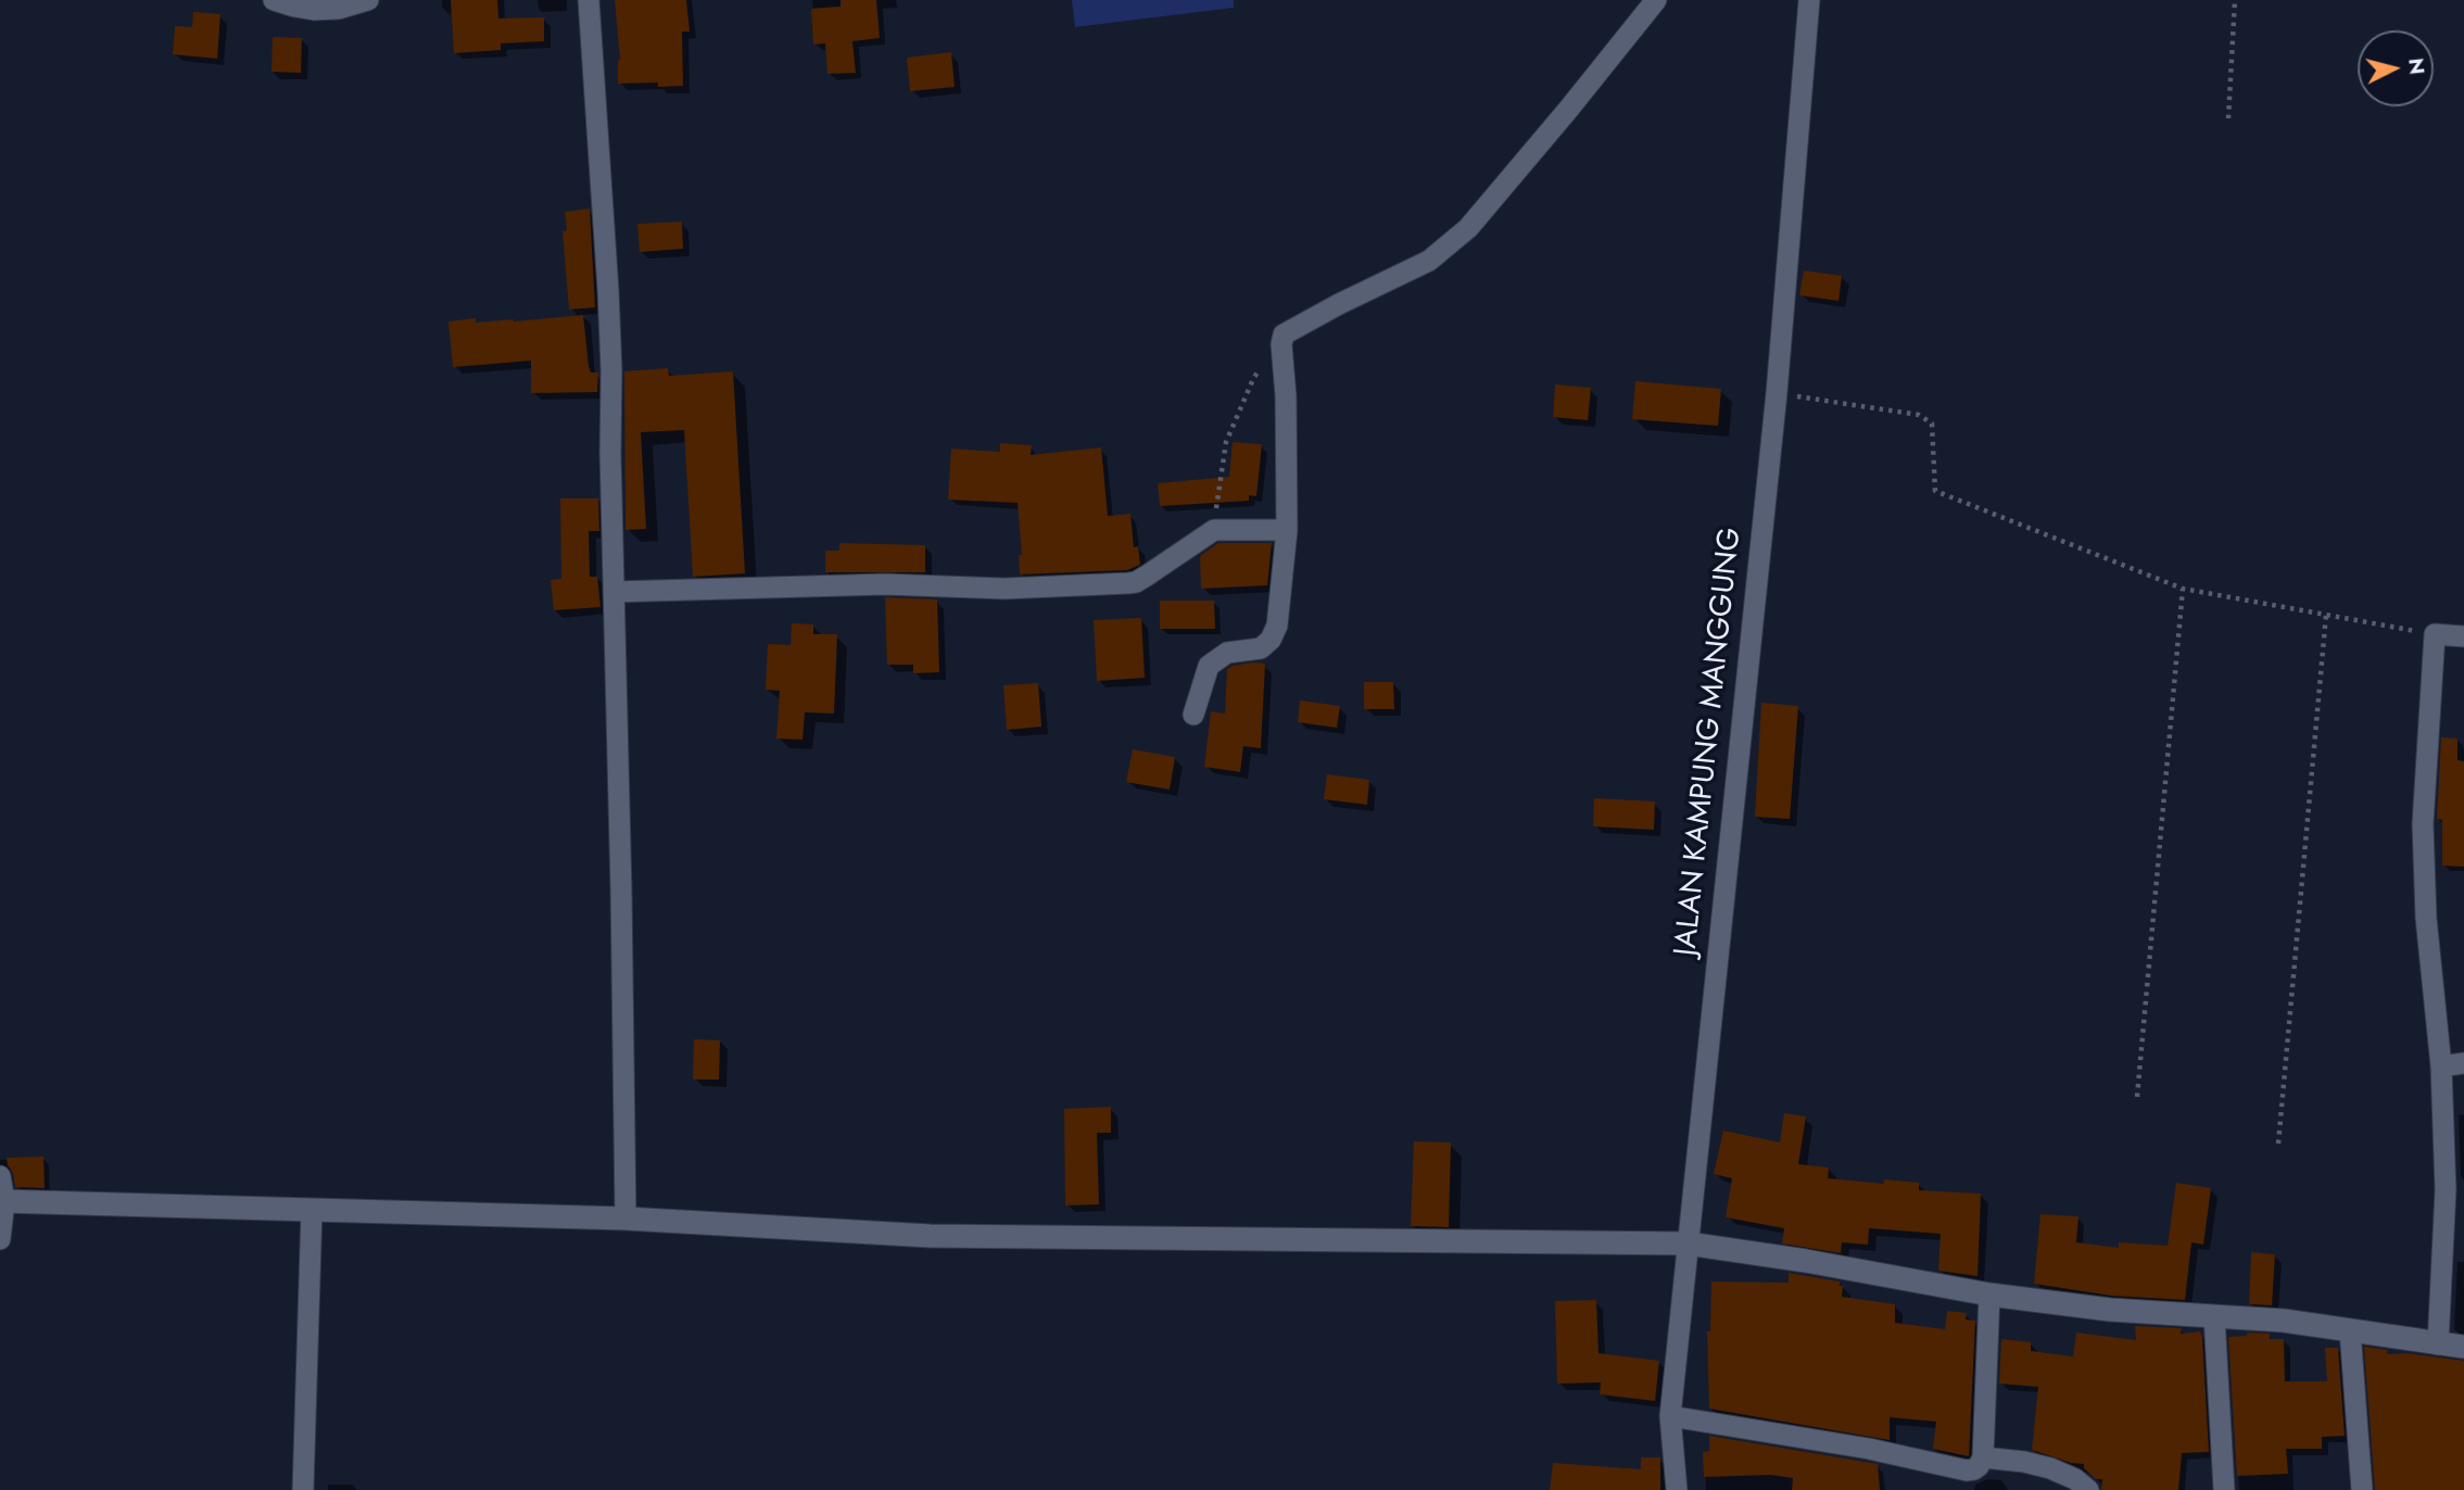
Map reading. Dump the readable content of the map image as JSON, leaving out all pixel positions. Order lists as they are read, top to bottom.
{
  "streets": {
    "street": ["JALAN KAMPUNG MANGGUNG"]
  },
  "north": "right"
}
